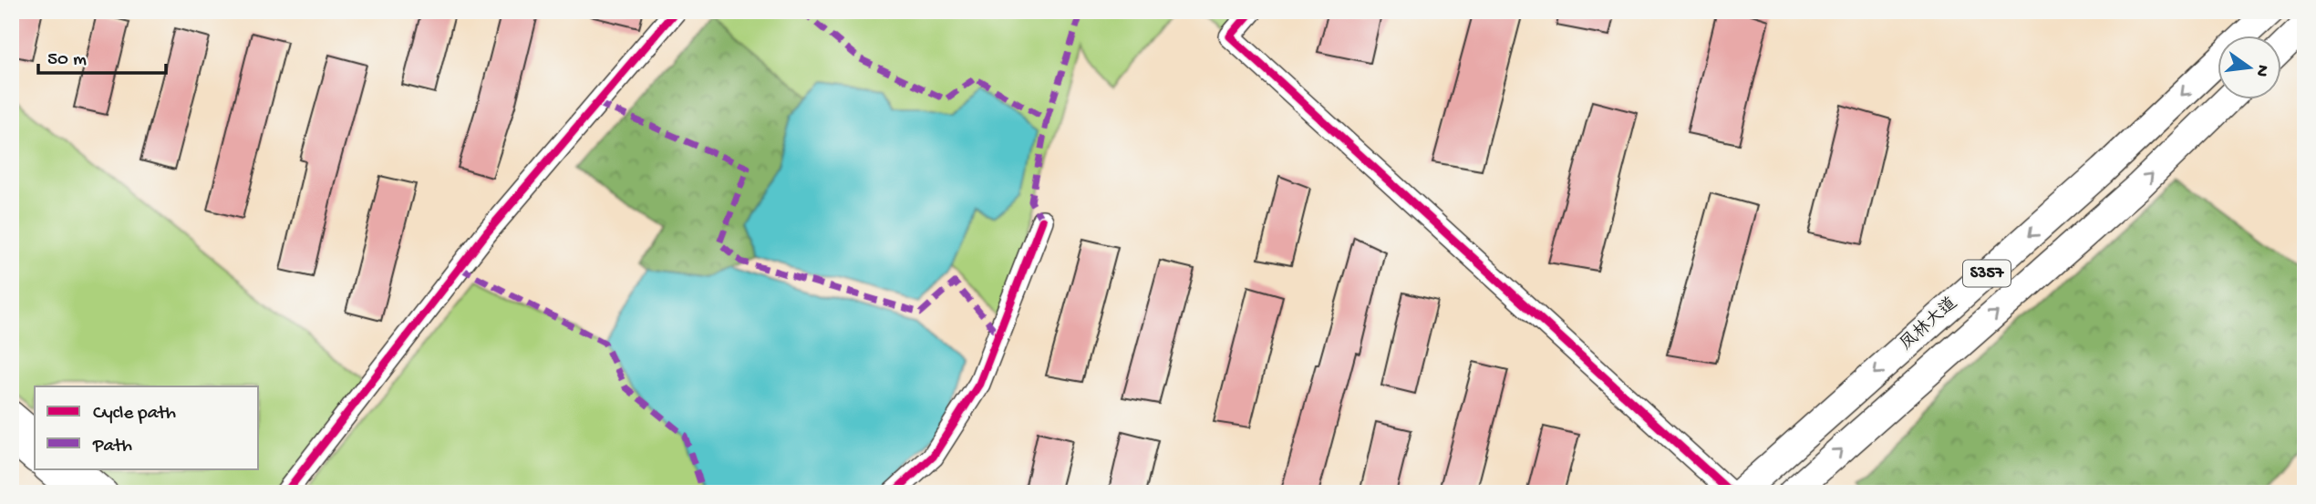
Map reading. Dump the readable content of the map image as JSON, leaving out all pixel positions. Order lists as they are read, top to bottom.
{
  "streets": {
    "main road": ["S357", "凤林大道"]
  },
  "legend": ["Cycle path", "Path"],
  "scale_bar": "50 m",
  "north": "right"
}
